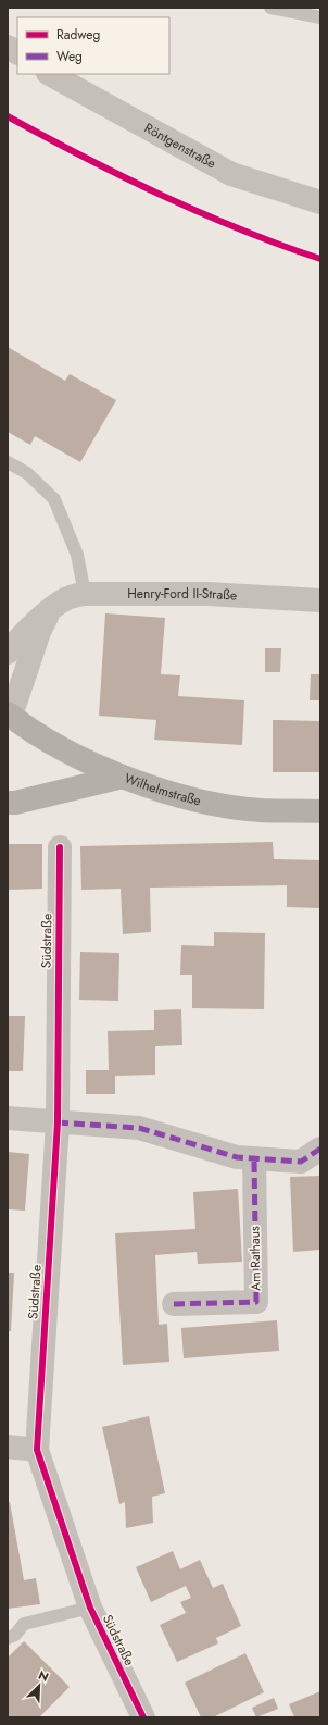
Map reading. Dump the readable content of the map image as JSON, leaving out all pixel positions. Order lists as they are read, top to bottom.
{
  "streets": {
    "main road": ["Wilhelmstraße"],
    "street": [
      "Röntgenstraße",
      "Henry-Ford II-Straße",
      "Südstraße",
      "Am Rathaus"
    ]
  },
  "legend": ["Radweg", "Weg"],
  "north": "top right"
}
